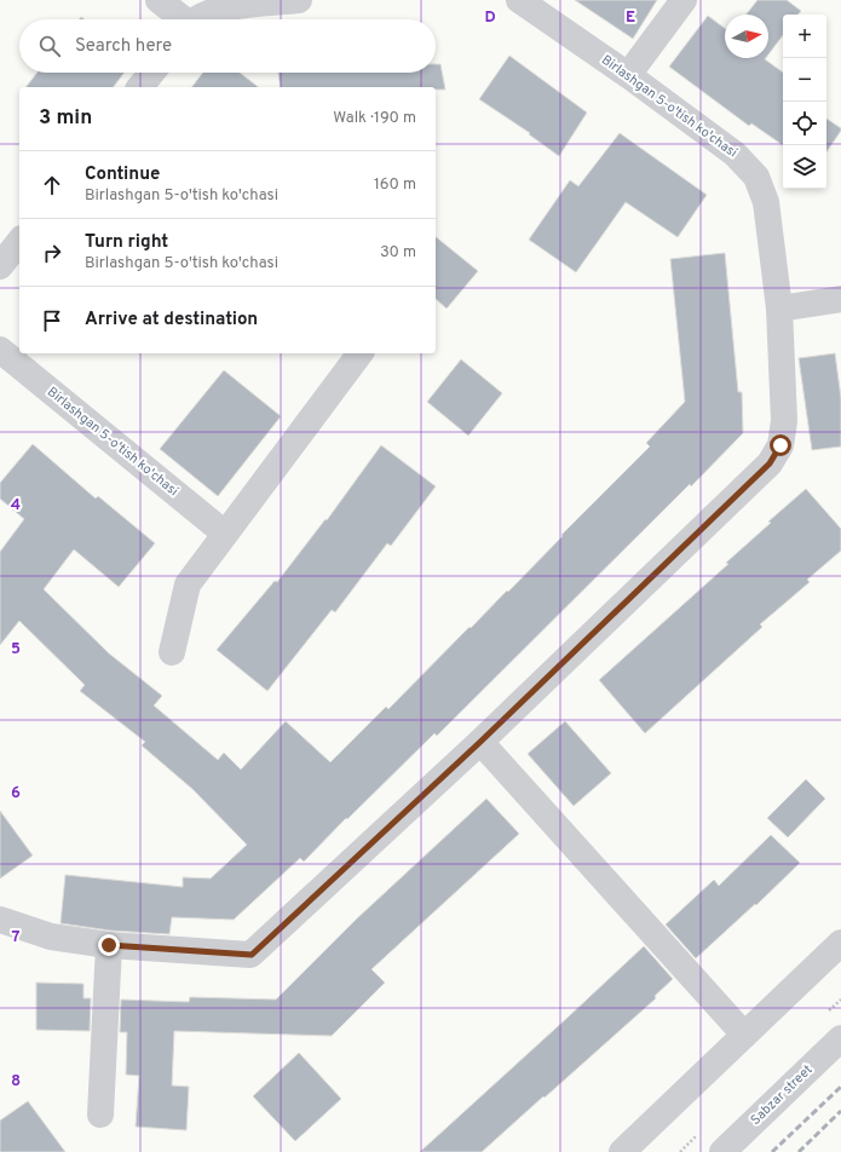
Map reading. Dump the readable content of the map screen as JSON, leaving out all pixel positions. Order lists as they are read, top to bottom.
{
  "streets": {
    "street": ["Birlashgan 5-o'tish ko'chasi", "Sabzar street"]
  },
  "north": "right",
  "page": {
    "map_buttons": ["+", "−"],
    "search": "Search here",
    "heading": ["3 min", "Walk · 190 m"],
    "list": [
      ["Continue", "Birlashgan 5-o'tish ko'chasi", "160 m"],
      ["Turn right", "Birlashgan 5-o'tish ko'chasi", "30 m"],
      "Arrive at destination"
    ]
  },
  "grid": {
    "columns": ["D", "E"],
    "rows": [
      "4",
      "5",
      "6",
      "7",
      "8"
    ]
  }
}
